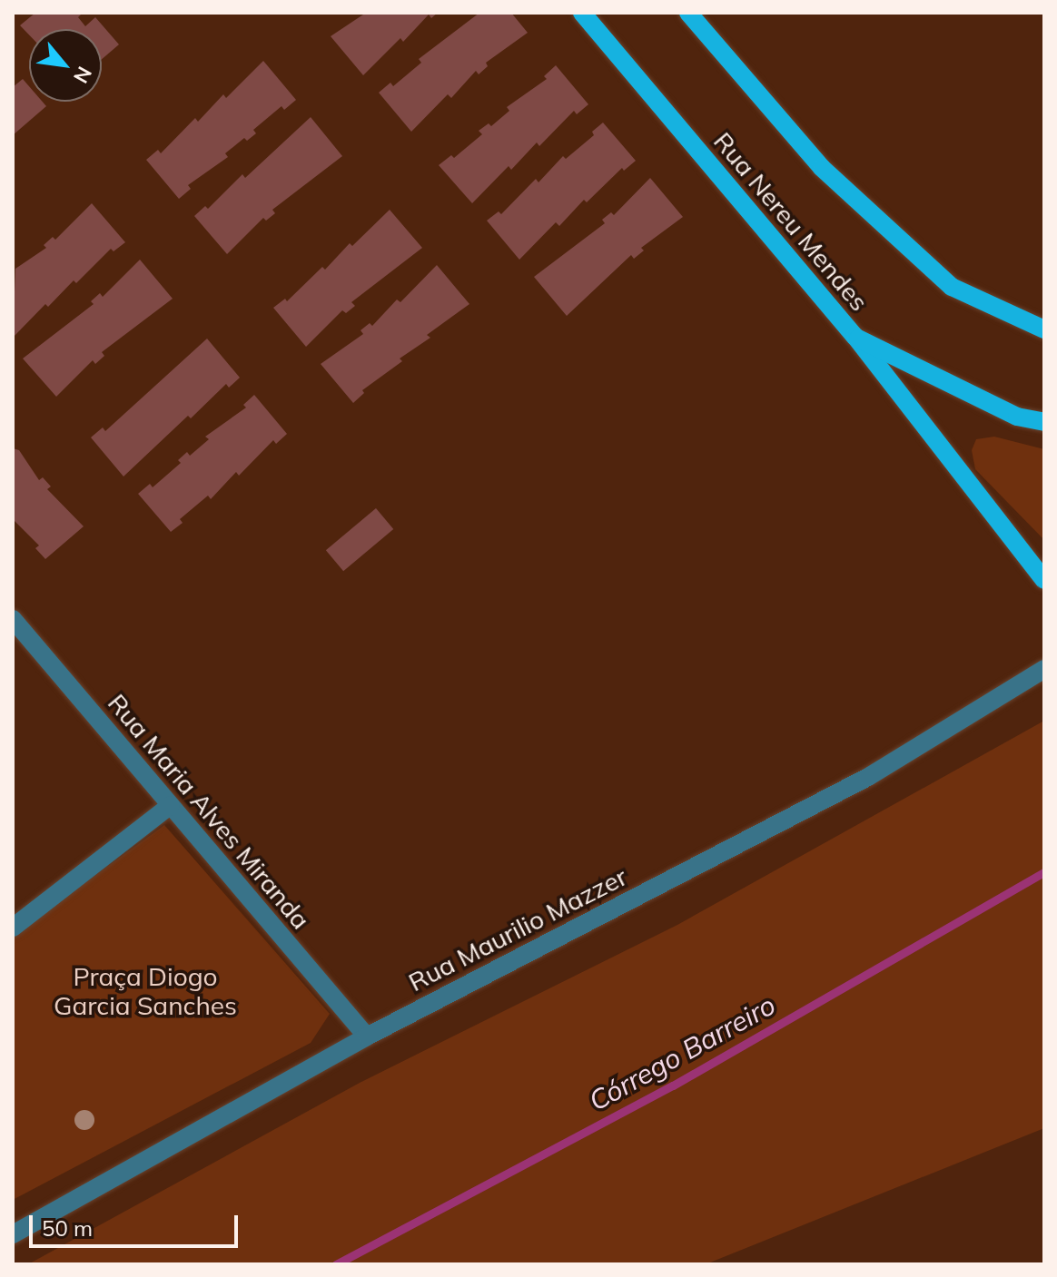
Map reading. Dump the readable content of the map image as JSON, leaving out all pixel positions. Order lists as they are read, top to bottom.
{
  "streets": {
    "main road": ["Rua Nereu Mendes"],
    "street": ["Rua Maria Alves Miranda", "Rua Maurilio Mazzer"]
  },
  "crossings": [
    ["Rua Maria Alves Miranda", "Rua Maurilio Mazzer"]
  ],
  "water": ["Córrego Barreiro"],
  "parks": ["Praça Diogo Garcia Sanches"],
  "scale_bar": "50 m",
  "north": "bottom right"
}
